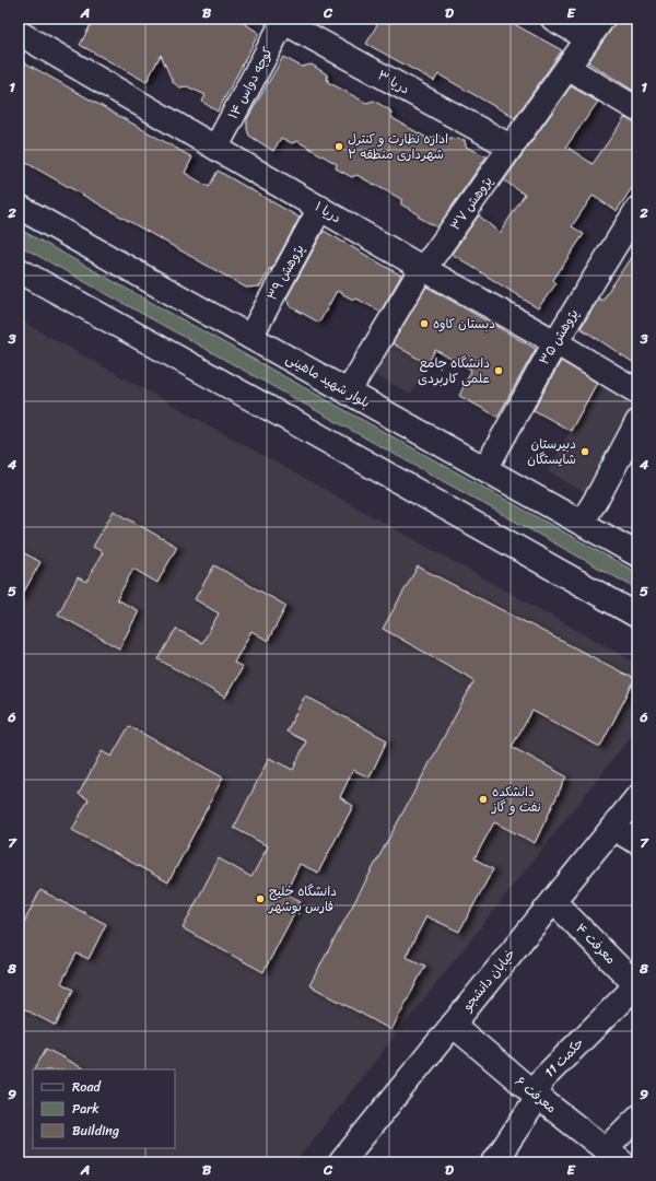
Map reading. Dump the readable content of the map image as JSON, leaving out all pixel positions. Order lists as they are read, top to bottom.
{
  "streets": {
    "street": [
      "دریا ۳",
      "کوچه دواس ۱۴",
      "پژوهش ۳۷",
      "دریا ۱",
      "پژوهش ۳۹",
      "پژوهش ۳۵",
      "بلوار شهید ماهینی",
      "معرفت ۴",
      "خیابان دانشجو",
      "حکمت 11",
      "معرفت ۶"
    ]
  },
  "crossings": [
    ["دریا ۳", "کوچه دواس ۱۴"],
    ["دریا ۳", "پژوهش ۳۷"],
    ["کوچه دواس ۱۴", "دریا ۱"],
    ["پژوهش ۳۷", "دریا ۱"],
    ["پژوهش ۳۷", "بلوار شهید ماهینی"],
    ["دریا ۱", "پژوهش ۳۹"],
    ["دریا ۱", "پژوهش ۳۵"],
    ["پژوهش ۳۹", "بلوار شهید ماهینی"],
    ["پژوهش ۳۵", "بلوار شهید ماهینی"],
    ["معرفت ۴", "خیابان دانشجو"],
    ["معرفت ۴", "حکمت 11"],
    ["خیابان دانشجو", "معرفت ۶"],
    ["حکمت 11", "معرفت ۶"]
  ],
  "places": [
    "اداره‌ نظارت و کنترل شهرداری منطقه ۲",
    "دبستان کاوه",
    "دانشگاه جامع علمی کاربردی",
    "دبیرستان شایستگان",
    "دانشکده نفت و گاز",
    "دانشگاه خلیج فارس بوشهر"
  ],
  "legend": ["Road", "Park", "Building"],
  "grid": {
    "columns": [
      "A",
      "B",
      "C",
      "D",
      "E"
    ],
    "rows": [
      "1",
      "2",
      "3",
      "4",
      "5",
      "6",
      "7",
      "8",
      "9"
    ]
  }
}
